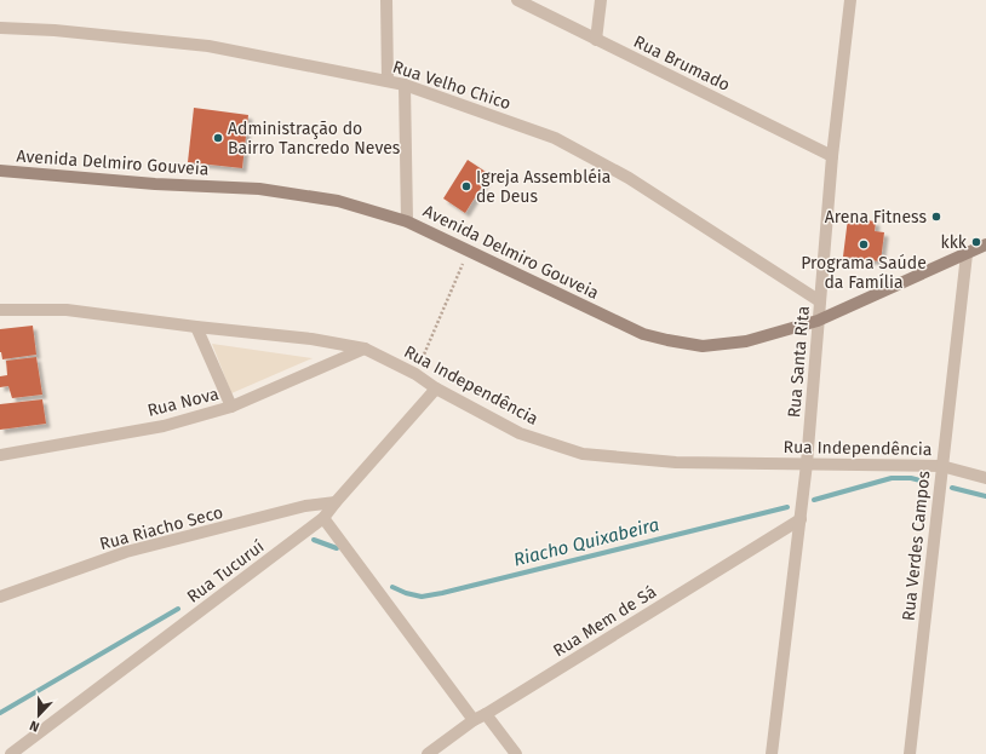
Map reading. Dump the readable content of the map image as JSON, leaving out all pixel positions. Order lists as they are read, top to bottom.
{
  "streets": {
    "street": [
      "Rua Brumado",
      "Rua Velho Chico",
      "Avenida Delmiro Gouveia",
      "Rua Santa Rita",
      "Rua Independência",
      "Rua Nova",
      "Rua Riacho Seco",
      "Rua Verdes Campos",
      "Rua Tucuruí",
      "Rua Mem de Sá"
    ]
  },
  "crossings": [
    ["Rua Brumado", "Rua Santa Rita"],
    ["Rua Velho Chico", "Rua Santa Rita"],
    ["Avenida Delmiro Gouveia", "Rua Santa Rita"],
    ["Avenida Delmiro Gouveia", "Rua Verdes Campos"],
    ["Rua Santa Rita", "Rua Independência"],
    ["Rua Santa Rita", "Rua Mem de Sá"],
    ["Rua Independência", "Rua Nova"],
    ["Rua Independência", "Rua Verdes Campos"],
    ["Rua Independência", "Rua Tucuruí"],
    ["Rua Riacho Seco", "Rua Tucuruí"]
  ],
  "water": ["Riacho Quixabeira"],
  "places": [
    "Administração do Bairro Tancredo Neves",
    "Igreja Assembléia de Deus",
    "Arena Fitness",
    "kkk",
    "Programa Saúde da Família"
  ],
  "north": "bottom"
}
